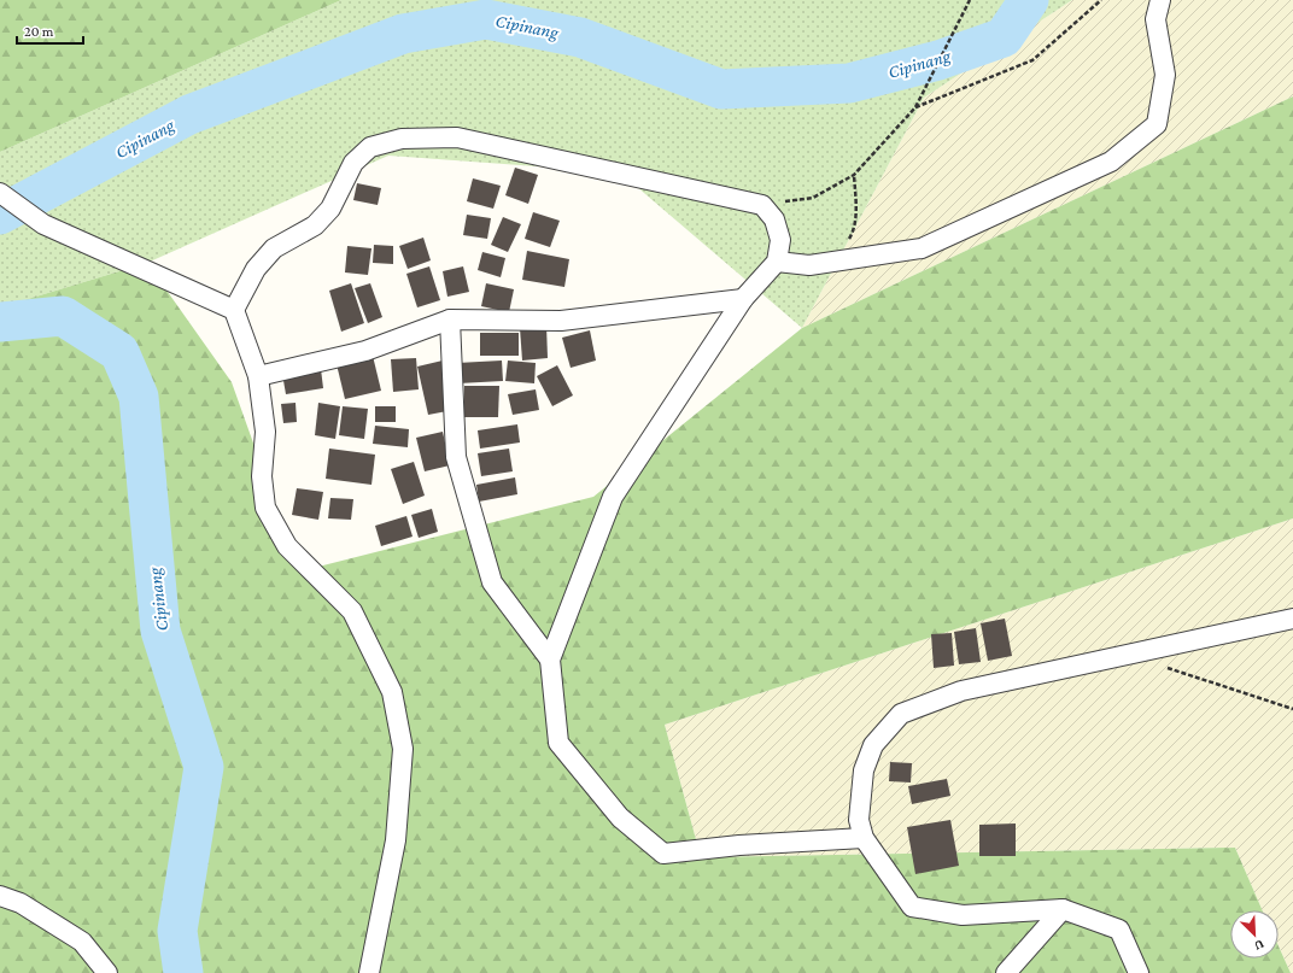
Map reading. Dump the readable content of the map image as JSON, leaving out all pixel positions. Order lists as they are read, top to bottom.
{
  "water": ["Cipinang"],
  "scale_bar": "20 m",
  "north": "bottom right"
}
